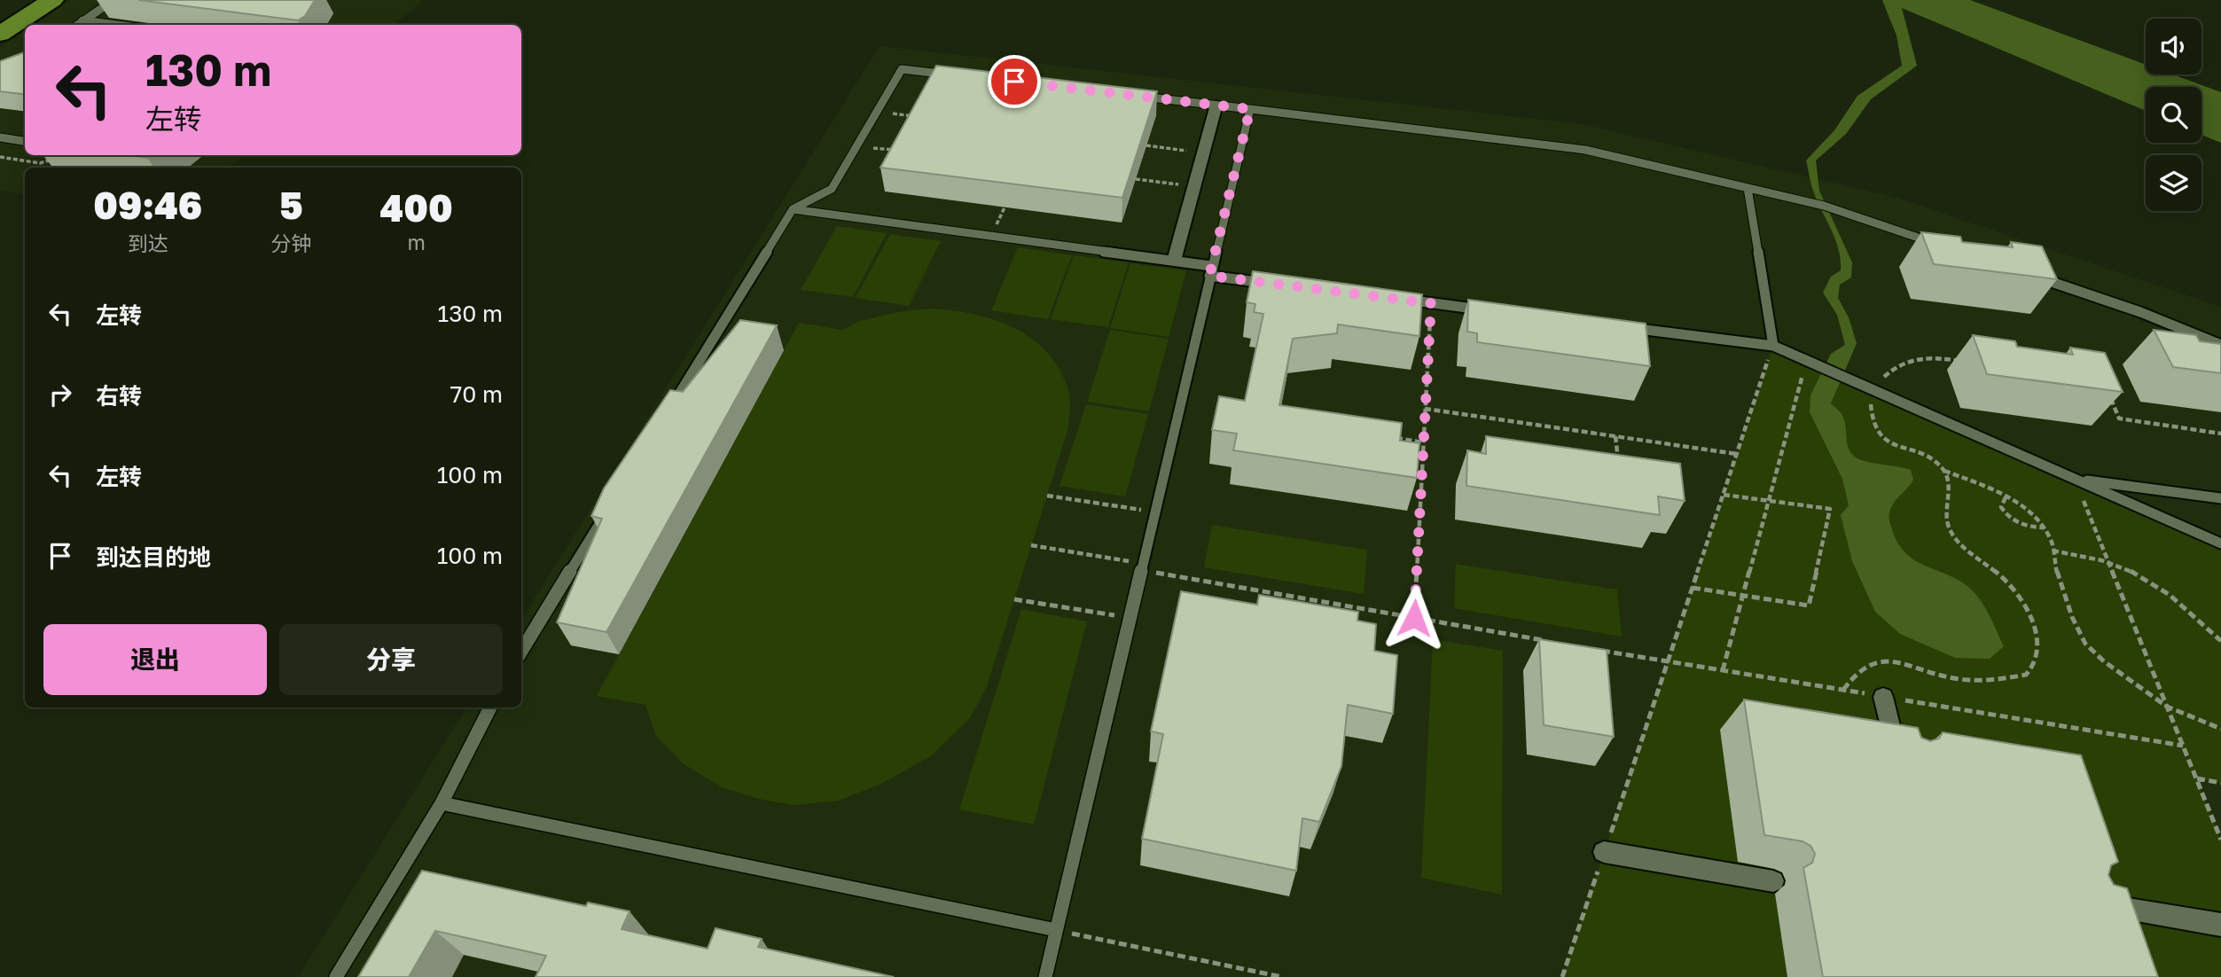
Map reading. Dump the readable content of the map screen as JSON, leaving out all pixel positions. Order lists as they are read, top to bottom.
{
  "page": {
    "turn": ["130 m", "左转"],
    "eta": [
      "09:46",
      "到达",
      "5",
      "分钟",
      "400",
      "m"
    ],
    "list": [
      {
        "name": "左转",
        "value": "130 m"
      },
      {
        "name": "右转",
        "value": "70 m"
      },
      {
        "name": "左转",
        "value": "100 m"
      },
      {
        "name": "到达目的地",
        "value": "100 m"
      }
    ],
    "buttons": ["退出", "分享"]
  }
}
